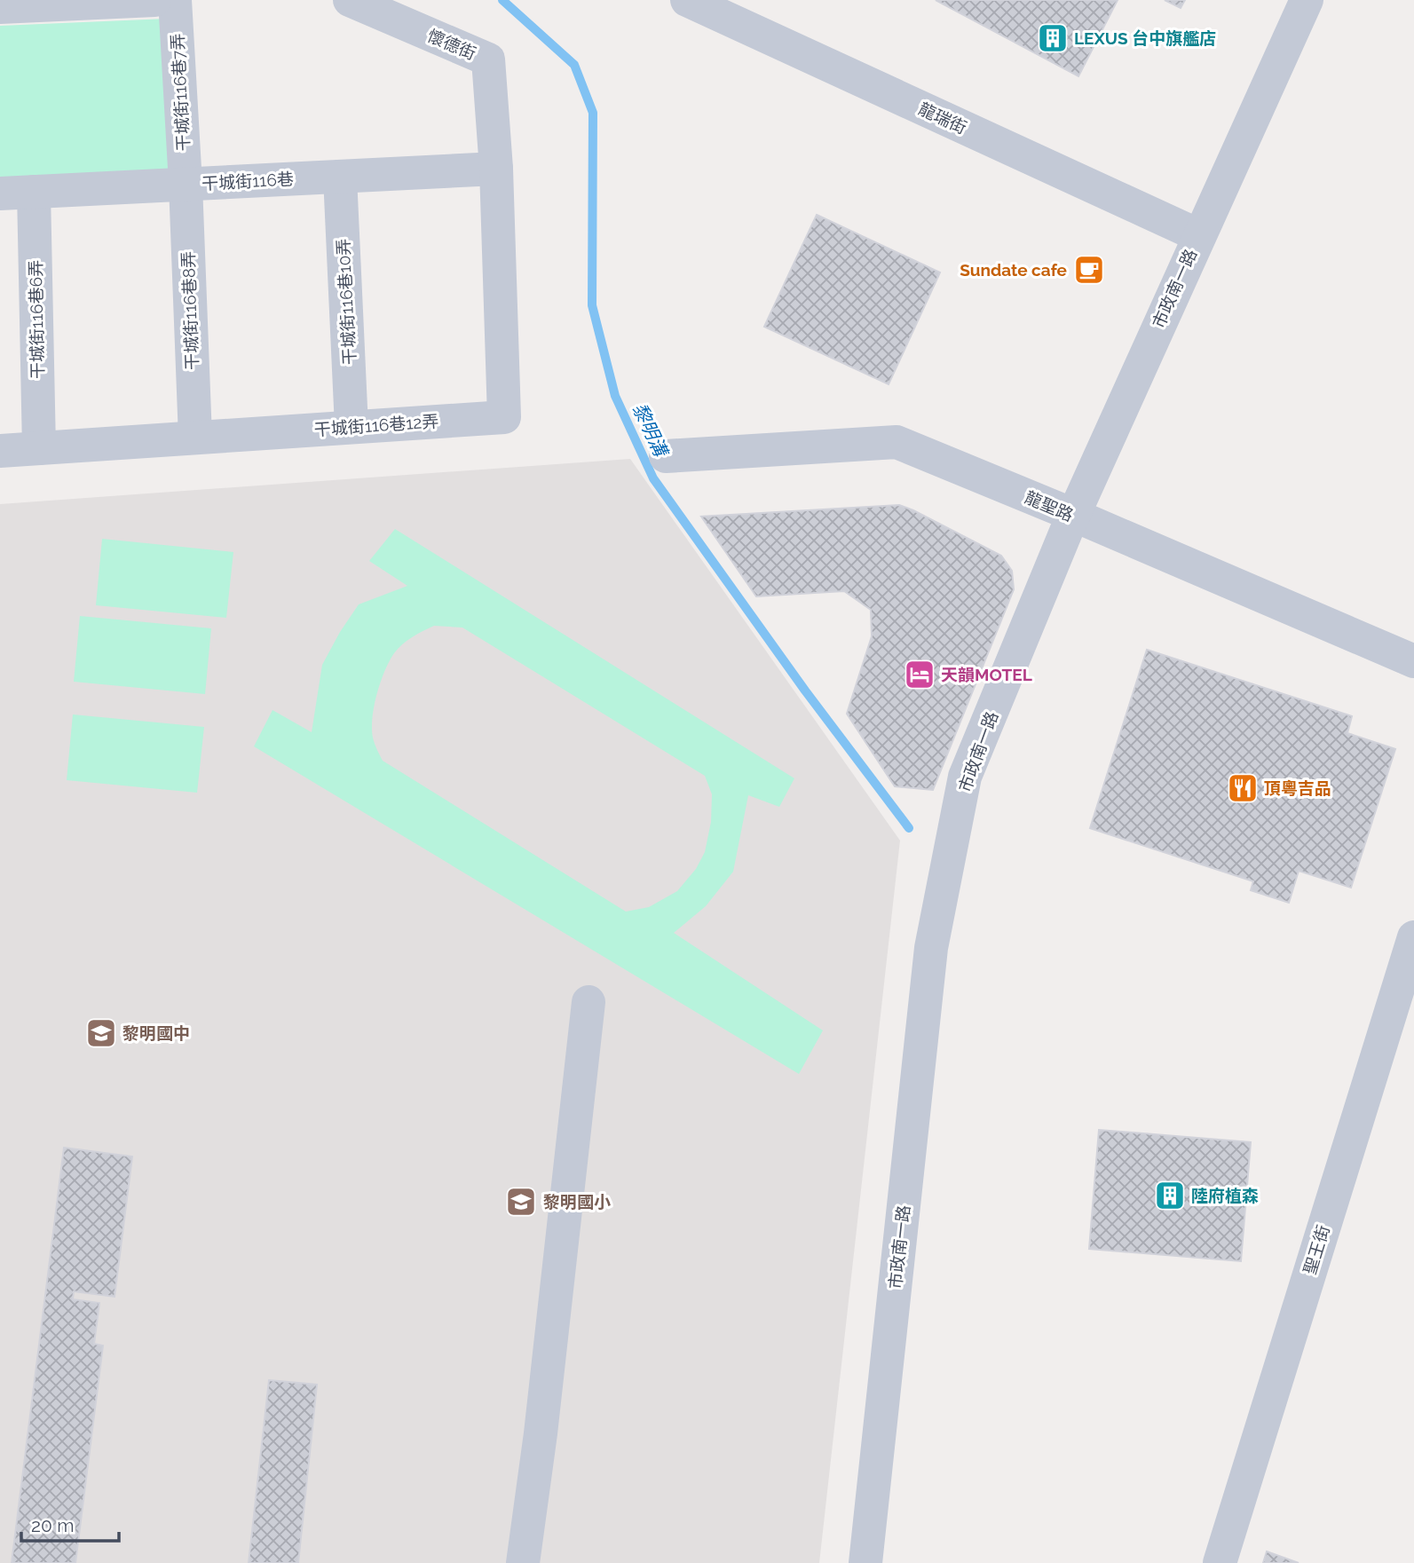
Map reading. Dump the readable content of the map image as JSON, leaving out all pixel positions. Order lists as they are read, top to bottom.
{
  "streets": {
    "street": [
      "懷德街",
      "干城街116巷7弄",
      "龍瑞街",
      "干城街116巷",
      "市政南一路",
      "干城街116巷10弄",
      "干城街116巷8弄",
      "干城街116巷6弄",
      "干城街116巷12弄",
      "龍聖路",
      "聖王街"
    ]
  },
  "crossings": [
    ["懷德街", "干城街116巷"],
    ["懷德街", "干城街116巷12弄"],
    ["干城街116巷7弄", "干城街116巷"],
    ["干城街116巷7弄", "干城街116巷8弄"],
    ["龍瑞街", "市政南一路"],
    ["干城街116巷", "干城街116巷10弄"],
    ["干城街116巷", "干城街116巷8弄"],
    ["干城街116巷", "干城街116巷6弄"],
    ["干城街116巷", "干城街116巷12弄"],
    ["市政南一路", "龍聖路"],
    ["干城街116巷10弄", "干城街116巷12弄"],
    ["干城街116巷8弄", "干城街116巷12弄"],
    ["干城街116巷6弄", "干城街116巷12弄"]
  ],
  "water": ["黎明溝"],
  "places": {
    "building": ["LEXUS 台中旗艦店", "陸府植森"],
    "cafe": ["Sundate cafe"],
    "hotel": ["天韻MOTEL"],
    "restaurant": ["頂粵吉品"],
    "school or university": ["黎明國中", "黎明國小"]
  },
  "scale_bar": "20 m"
}
